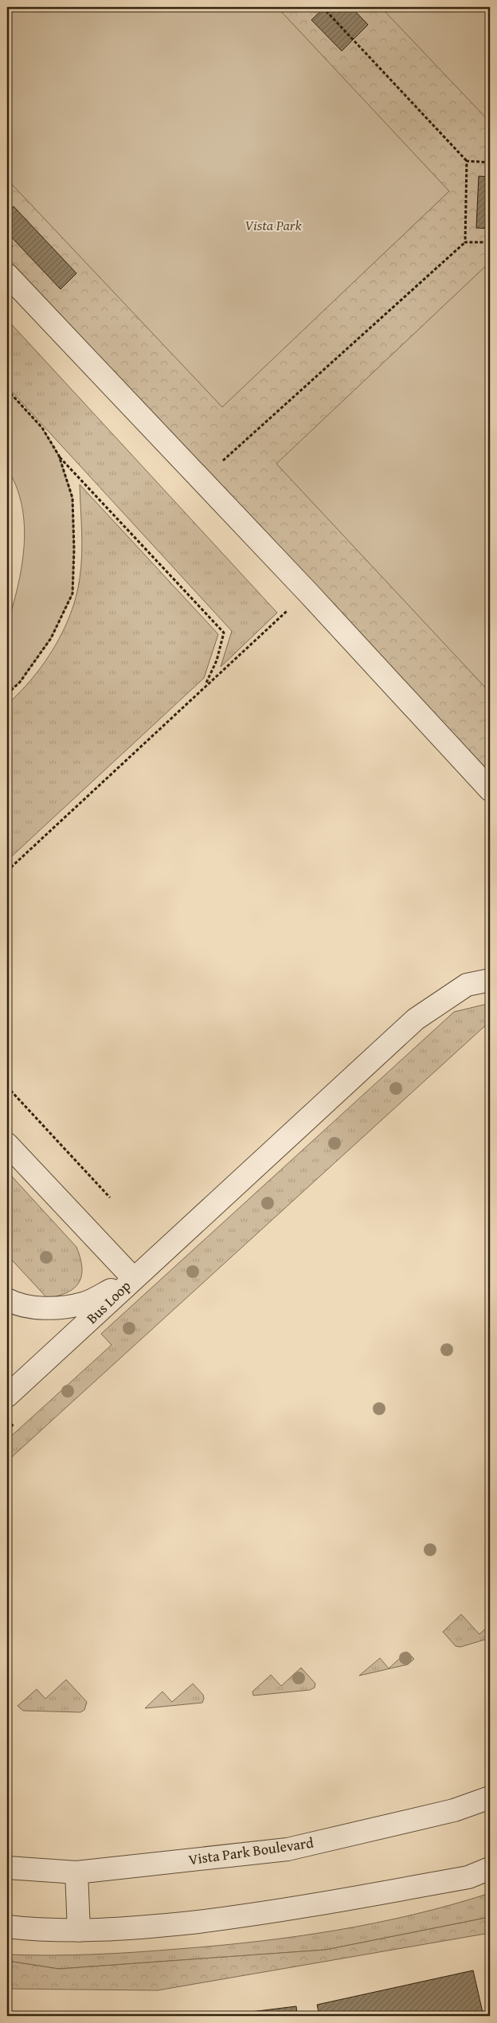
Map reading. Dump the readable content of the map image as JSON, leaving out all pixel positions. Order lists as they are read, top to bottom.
{
  "streets": {
    "street": ["Bus Loop", "Vista Park Boulevard"]
  },
  "parks": ["Vista Park"]
}
